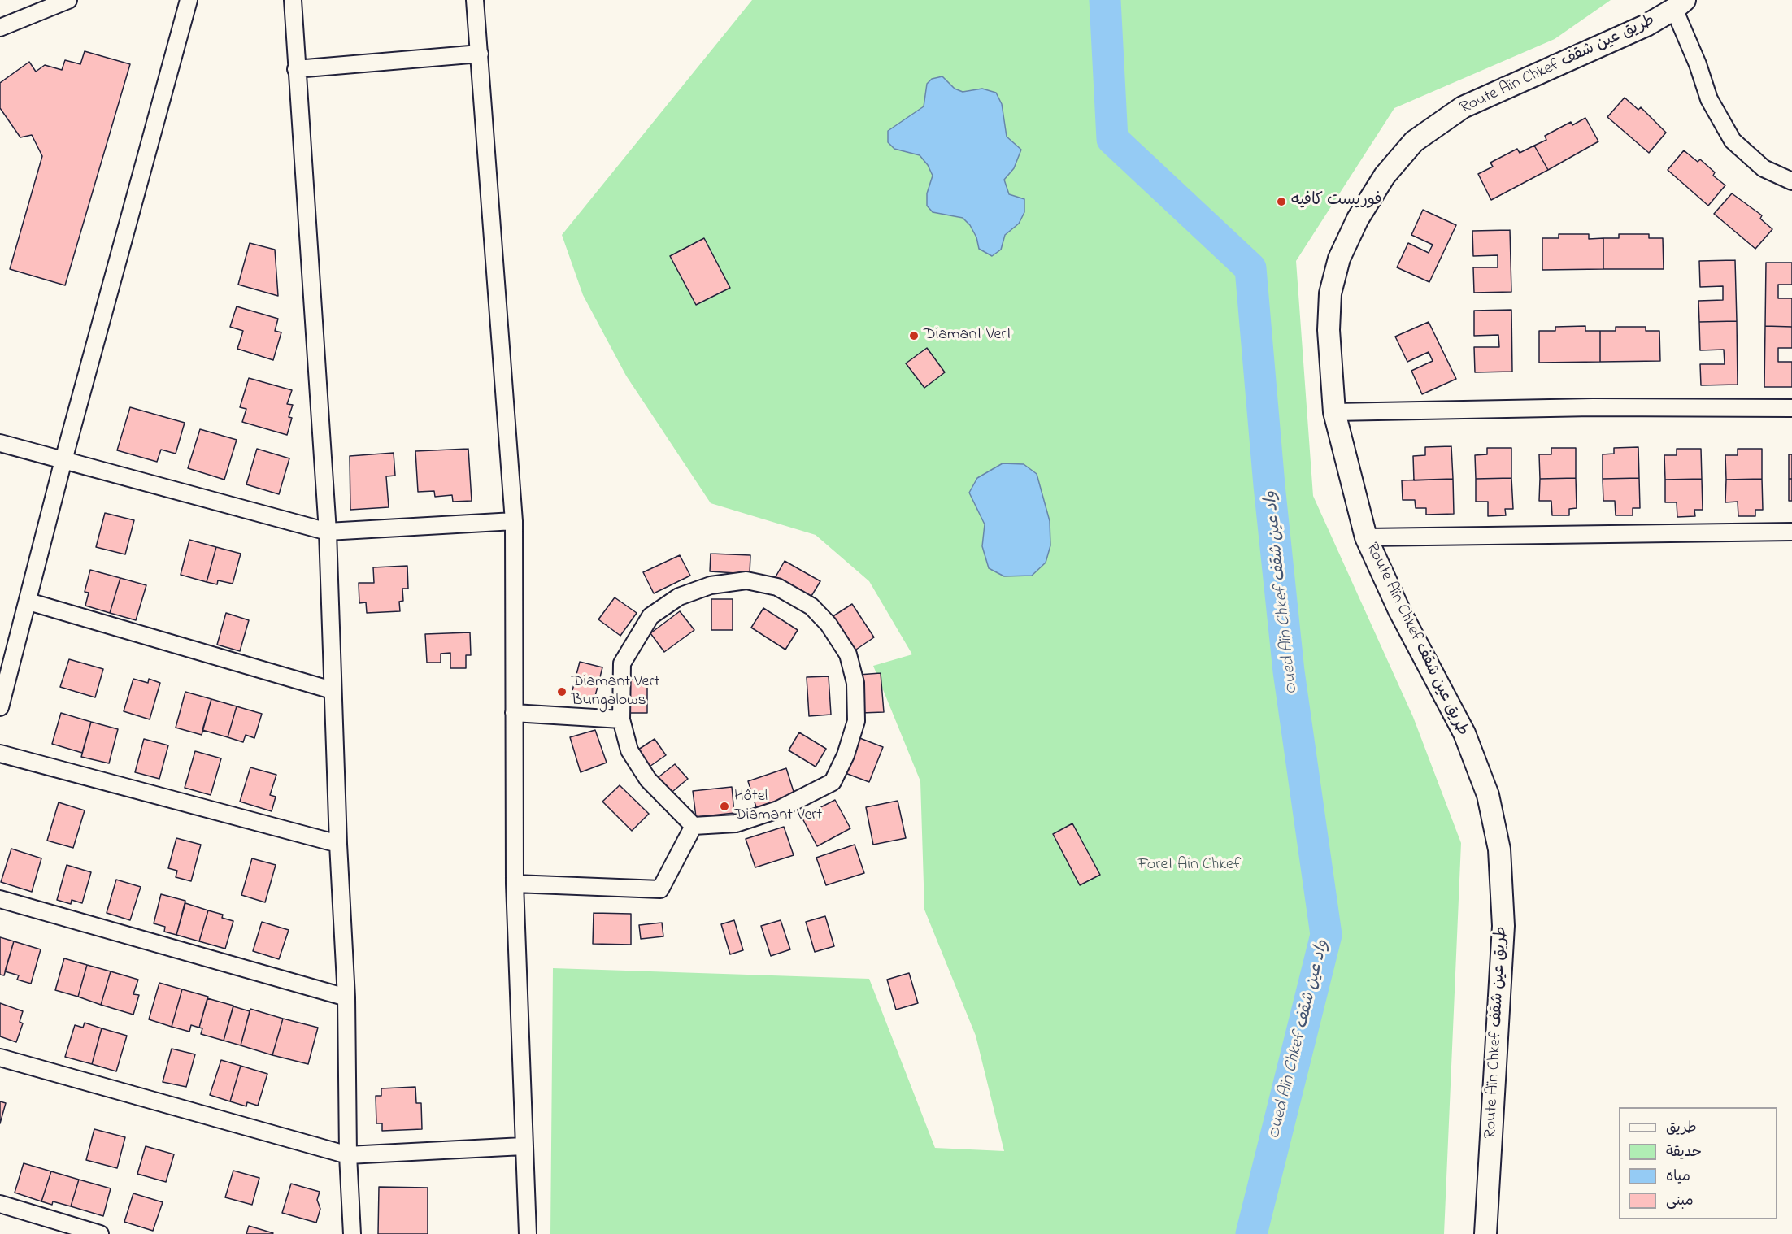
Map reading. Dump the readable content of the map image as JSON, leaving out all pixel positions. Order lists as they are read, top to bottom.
{
  "streets": {
    "street": ["Route Aïn Chkef طريق عين شقف"]
  },
  "water": ["Oued Aïn Chkef واد عين شقف"],
  "parks": ["Foret Ain Chkef"],
  "places": [
    "فوريست كافيه",
    "Diamant Vert",
    "Diamant Vert Bungalows",
    "Hôtel Diamant Vert"
  ],
  "legend": [
    "طريق",
    "حديقة",
    "مياه",
    "مبنى"
  ]
}
